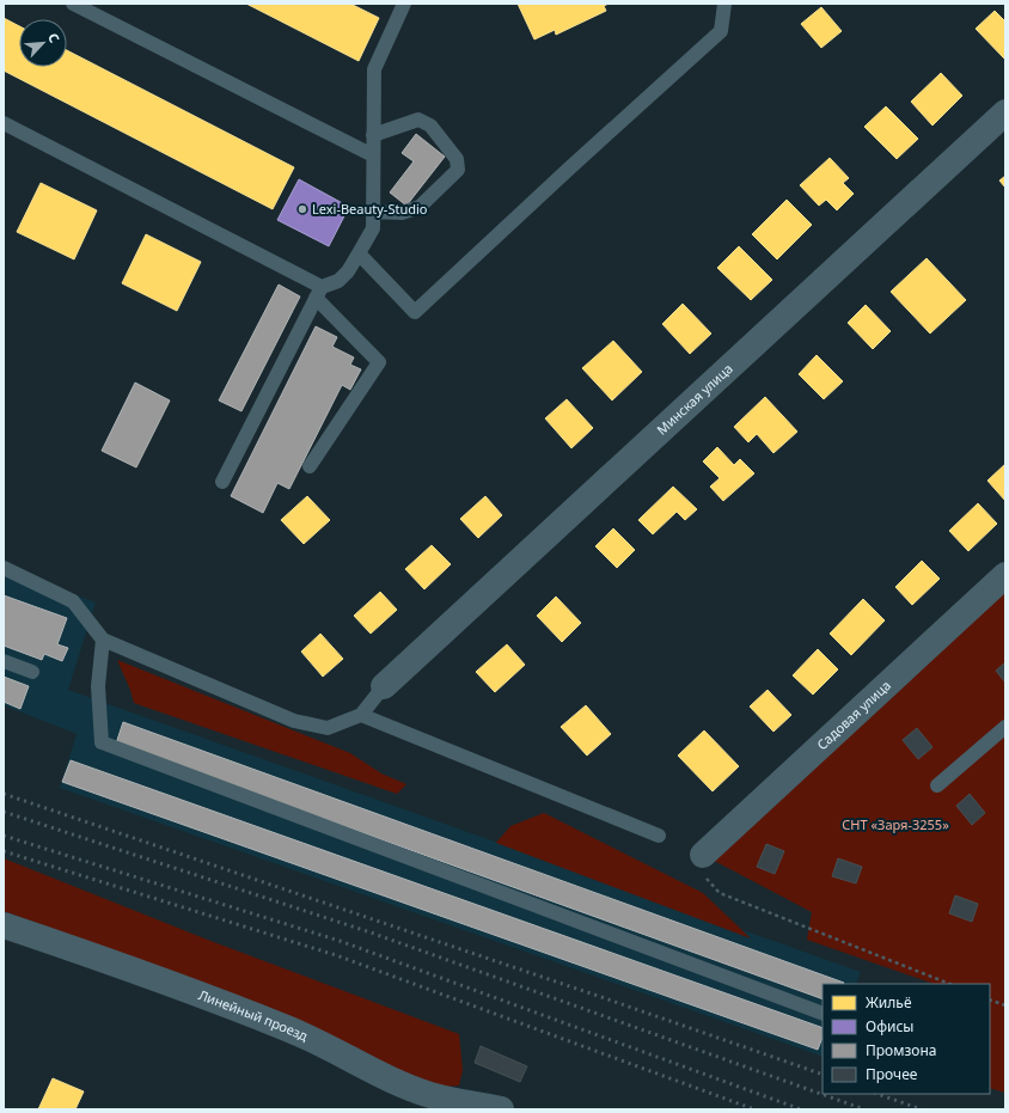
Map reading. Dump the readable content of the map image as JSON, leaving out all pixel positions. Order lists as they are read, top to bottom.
{
  "streets": {
    "street": ["Минская улица", "Садовая улица", "Линейный проезд"]
  },
  "parks": ["СНТ «Заря-3255»"],
  "places": ["Lexi-Beauty-Studio"],
  "legend": [
    "Жильё",
    "Офисы",
    "Промзона",
    "Прочее"
  ],
  "north": "top right"
}
